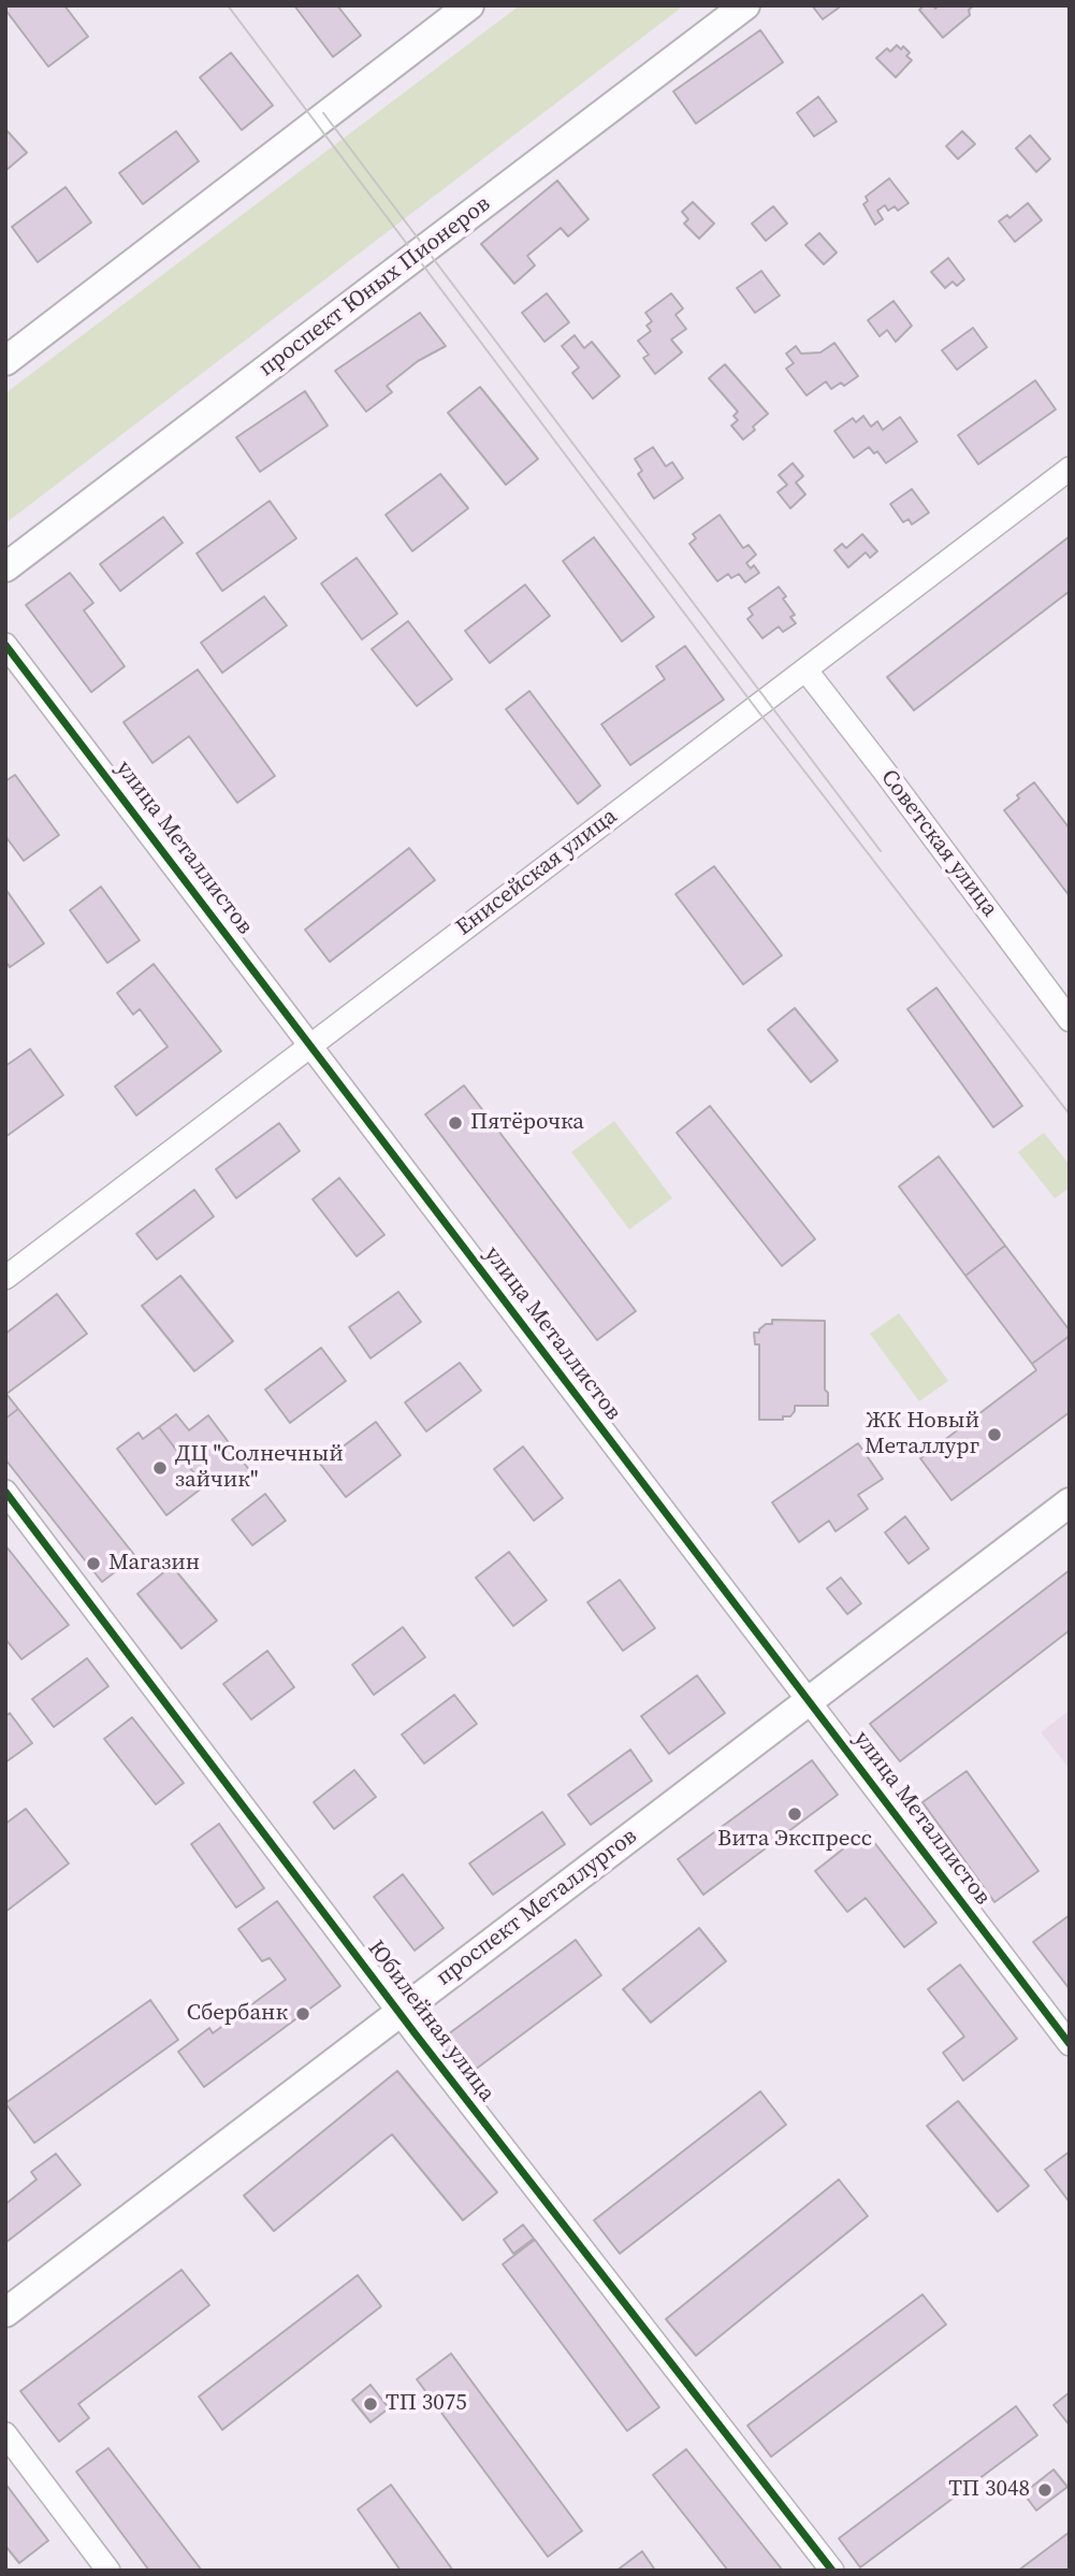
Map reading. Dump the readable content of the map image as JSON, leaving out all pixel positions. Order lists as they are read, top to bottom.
{
  "streets": {
    "street": [
      "проспект Юных Пионеров",
      "Советская улица",
      "улица Металлистов",
      "Енисейская улица",
      "проспект Металлургов",
      "Юбилейная улица"
    ]
  },
  "crossings": [
    ["Советская улица", "Енисейская улица"],
    ["улица Металлистов", "Енисейская улица"],
    ["улица Металлистов", "проспект Металлургов"],
    ["проспект Металлургов", "Юбилейная улица"]
  ],
  "places": [
    "Пятёрочка",
    "ЖК Новый Металлург",
    "ДЦ \"Солнечный зайчик\"",
    "Магазин",
    "Вита Экспресс",
    "Сбербанк",
    "ТП 3075",
    "ТП 3048"
  ]
}
